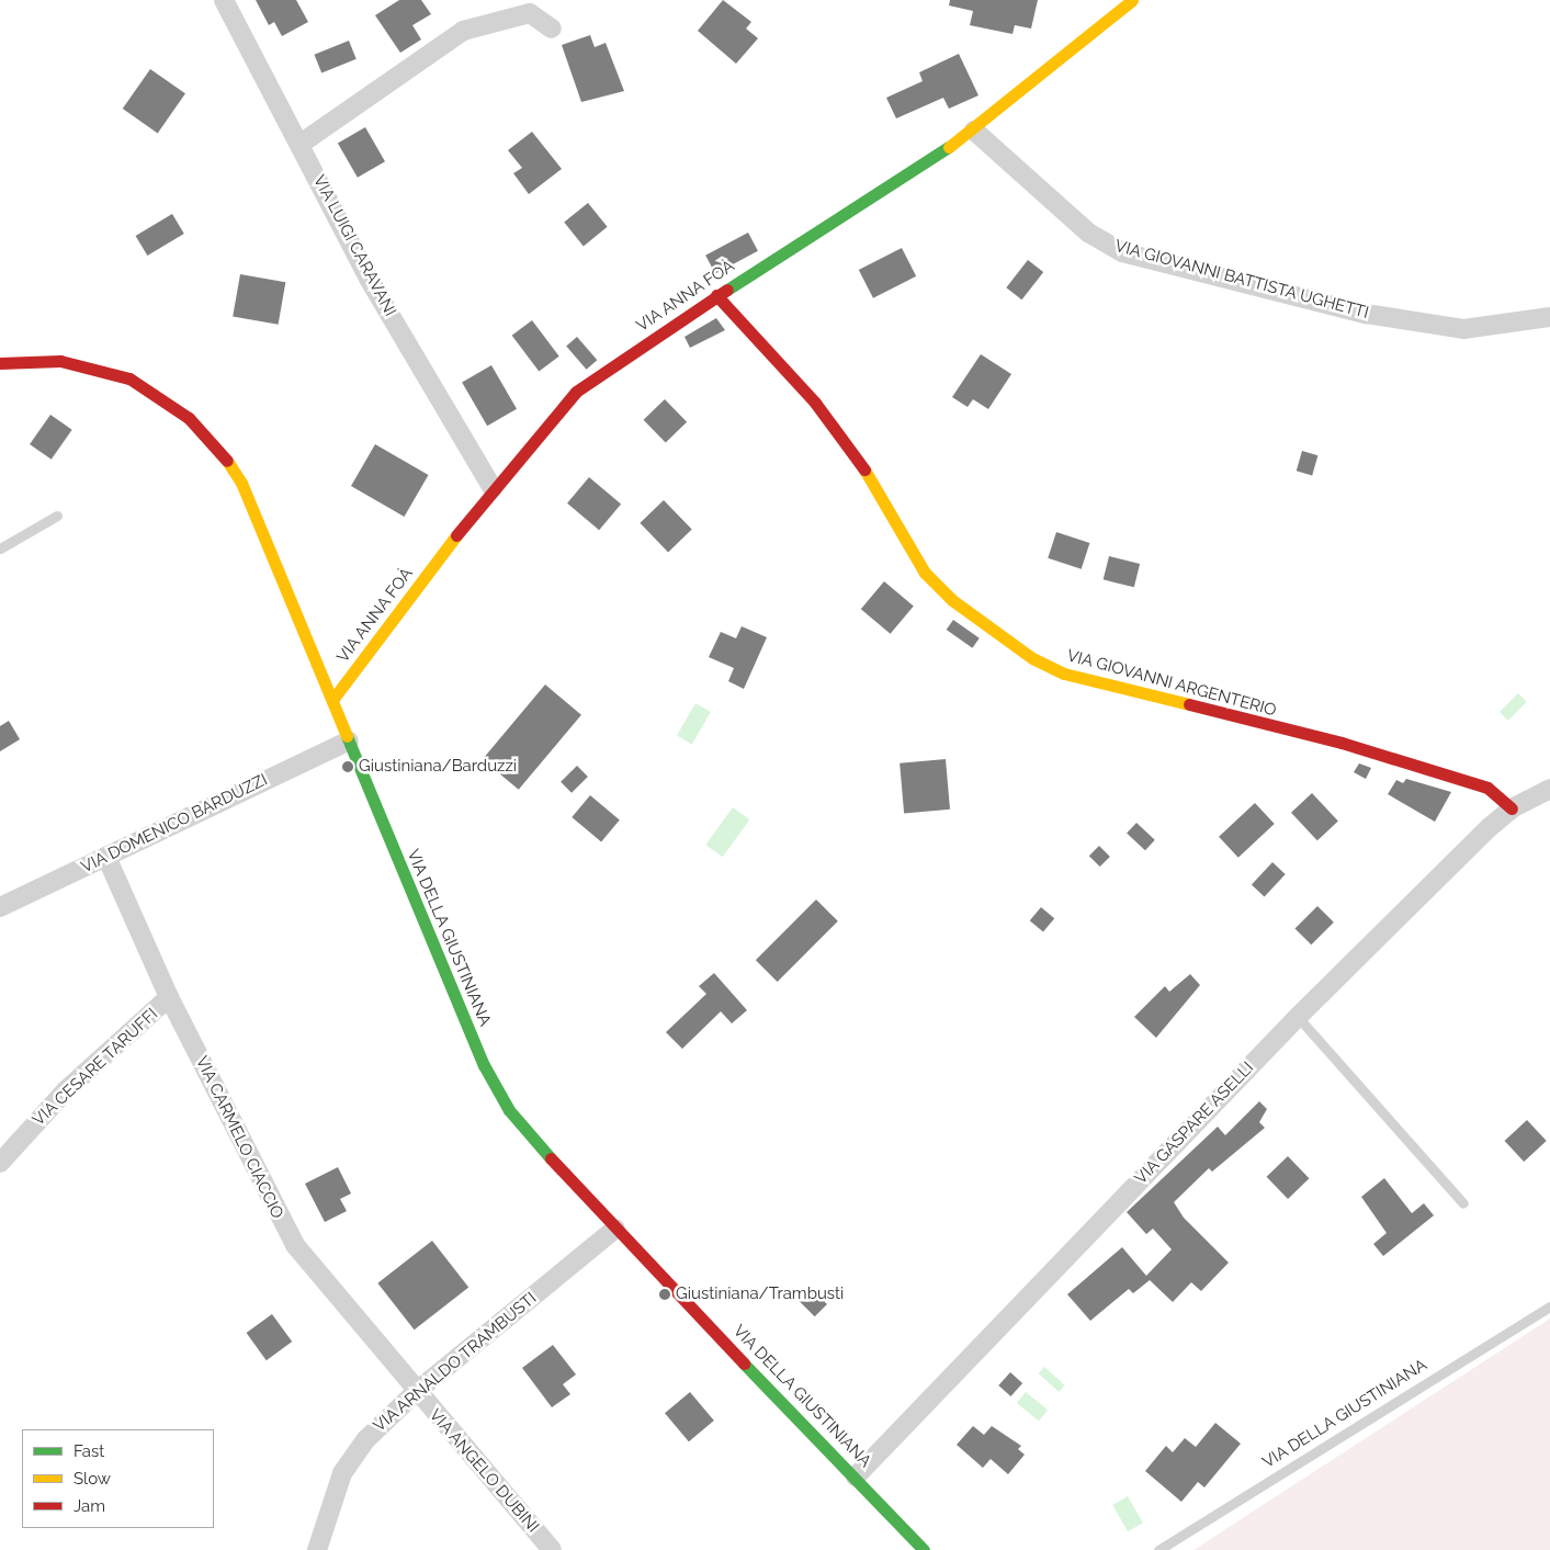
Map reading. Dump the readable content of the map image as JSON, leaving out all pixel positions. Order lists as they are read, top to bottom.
{
  "streets": {
    "street": [
      "VIA LUIGI CARAVANI",
      "VIA GIOVANNI BATTISTA UGHETTI",
      "VIA ANNA FOÀ",
      "VIA GIOVANNI ARGENTERIO",
      "VIA DOMENICO BARDUZZI",
      "VIA DELLA GIUSTINIANA",
      "VIA CESARE TARUFFI",
      "VIA GASPARE ASELLI",
      "VIA CARMELO CIACCIO",
      "VIA ARNALDO TRAMBUSTI",
      "VIA ANGELO DUBINI"
    ]
  },
  "crossings": [
    ["VIA LUIGI CARAVANI", "VIA ANNA FOÀ"],
    ["VIA GIOVANNI BATTISTA UGHETTI", "VIA ANNA FOÀ"],
    ["VIA ANNA FOÀ", "VIA GIOVANNI ARGENTERIO"],
    ["VIA ANNA FOÀ", "VIA DELLA GIUSTINIANA"],
    ["VIA GIOVANNI ARGENTERIO", "VIA GASPARE ASELLI"],
    ["VIA DOMENICO BARDUZZI", "VIA DELLA GIUSTINIANA"],
    ["VIA DOMENICO BARDUZZI", "VIA CARMELO CIACCIO"],
    ["VIA DELLA GIUSTINIANA", "VIA GASPARE ASELLI"],
    ["VIA DELLA GIUSTINIANA", "VIA ARNALDO TRAMBUSTI"],
    ["VIA CESARE TARUFFI", "VIA CARMELO CIACCIO"],
    ["VIA CARMELO CIACCIO", "VIA ARNALDO TRAMBUSTI"],
    ["VIA CARMELO CIACCIO", "VIA ANGELO DUBINI"],
    ["VIA ARNALDO TRAMBUSTI", "VIA ANGELO DUBINI"]
  ],
  "places": ["Giustiniana/Barduzzi", "Giustiniana/Trambusti"],
  "legend": ["Fast", "Slow", "Jam"]
}
